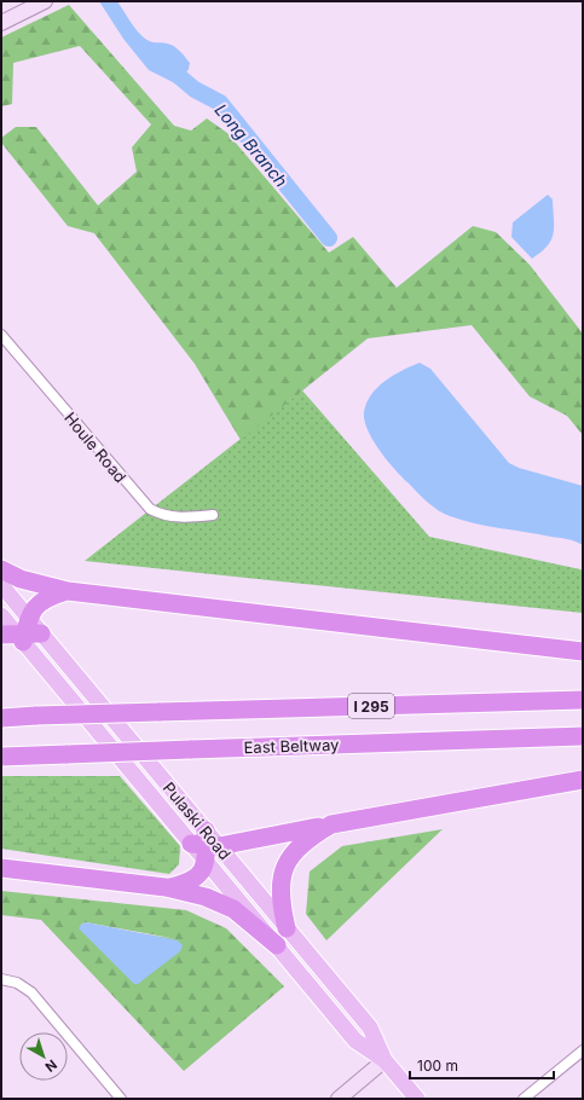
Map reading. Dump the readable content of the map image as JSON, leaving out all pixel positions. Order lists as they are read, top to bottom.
{
  "streets": {
    "highway": ["I 295", "East Beltway"],
    "main road": ["Pulaski Road"],
    "street": ["Houle Road"]
  },
  "water": ["Long Branch"],
  "scale_bar": "100 m",
  "north": "bottom right"
}
